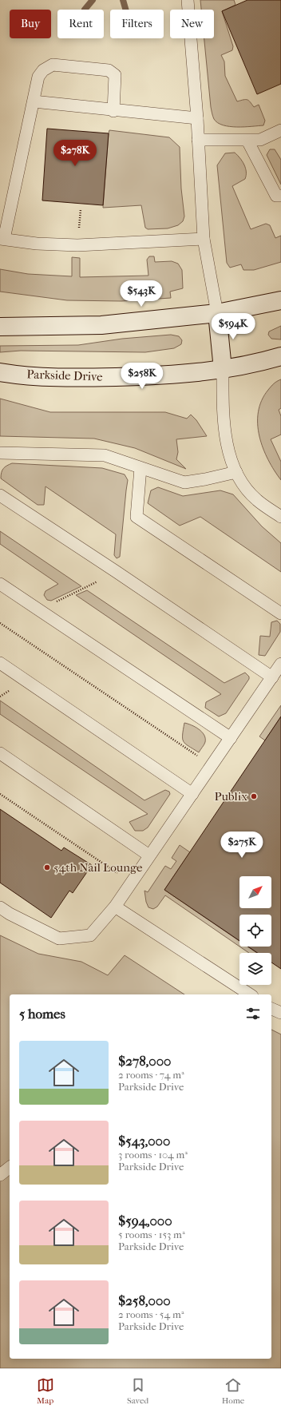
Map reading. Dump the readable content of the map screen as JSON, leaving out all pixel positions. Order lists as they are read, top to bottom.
{
  "streets": {
    "street": ["Parkside Drive"]
  },
  "places": ["Publix", "54th Nail Lounge"],
  "north": "top right",
  "page": {
    "chip": [
      "Buy",
      "Rent",
      "Filters",
      "New"
    ],
    "price": [
      "$278K",
      "$543K",
      "$594K",
      "$258K",
      "$275K"
    ],
    "heading": "5 homes",
    "list": [
      {
        "name": "$278,000",
        "note": "2 rooms · 74 m² · Parkside Drive"
      },
      {
        "name": "$543,000",
        "note": "3 rooms · 104 m² · Parkside Drive"
      },
      {
        "name": "$594,000",
        "note": "5 rooms · 153 m² · Parkside Drive"
      },
      {
        "name": "$258,000",
        "note": "2 rooms · 54 m² · Parkside Drive"
      }
    ],
    "tabs": ["Map", "Saved", "Home"]
  }
}
